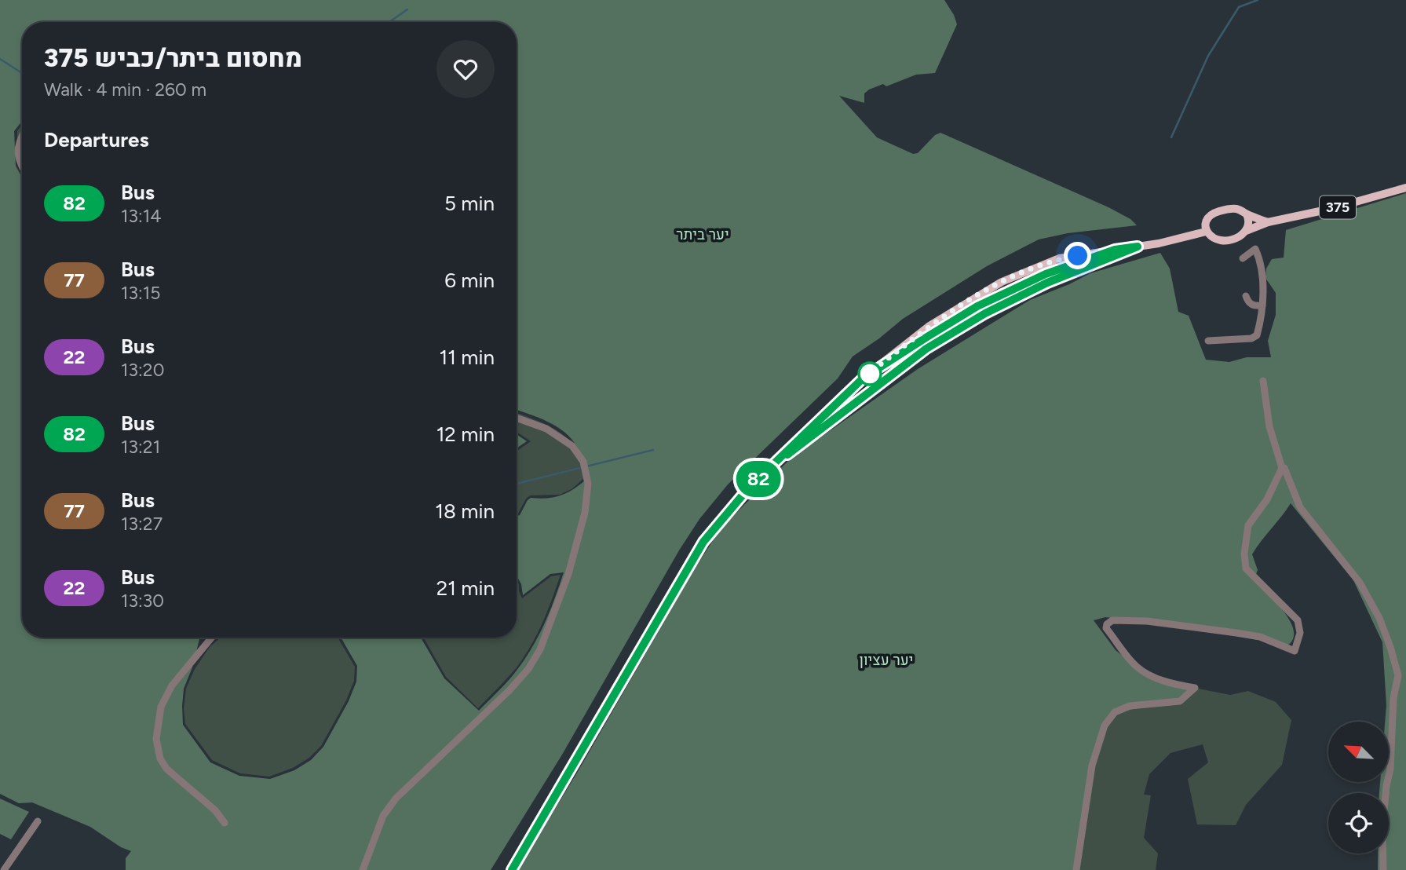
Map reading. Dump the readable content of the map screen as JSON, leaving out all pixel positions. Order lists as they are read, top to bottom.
{
  "streets": {
    "main road": ["375"]
  },
  "parks": ["יער ביתר", "יער עציון"],
  "lines": ["bus line 82"],
  "north": "top left",
  "page": {
    "on_map": "82",
    "heading": [
      ["מחסום ביתר/כביש 375", "Walk · 4 min · 260 m"],
      "Departures"
    ],
    "list": [
      {
        "mark": "82",
        "name": "Bus",
        "note": "13:14",
        "value": "5 min"
      },
      {
        "mark": "77",
        "name": "Bus",
        "note": "13:15",
        "value": "6 min"
      },
      {
        "mark": "22",
        "name": "Bus",
        "note": "13:20",
        "value": "11 min"
      },
      {
        "mark": "82",
        "name": "Bus",
        "note": "13:21",
        "value": "12 min"
      },
      {
        "mark": "77",
        "name": "Bus",
        "note": "13:27",
        "value": "18 min"
      },
      {
        "mark": "22",
        "name": "Bus",
        "note": "13:30",
        "value": "21 min"
      }
    ]
  }
}
